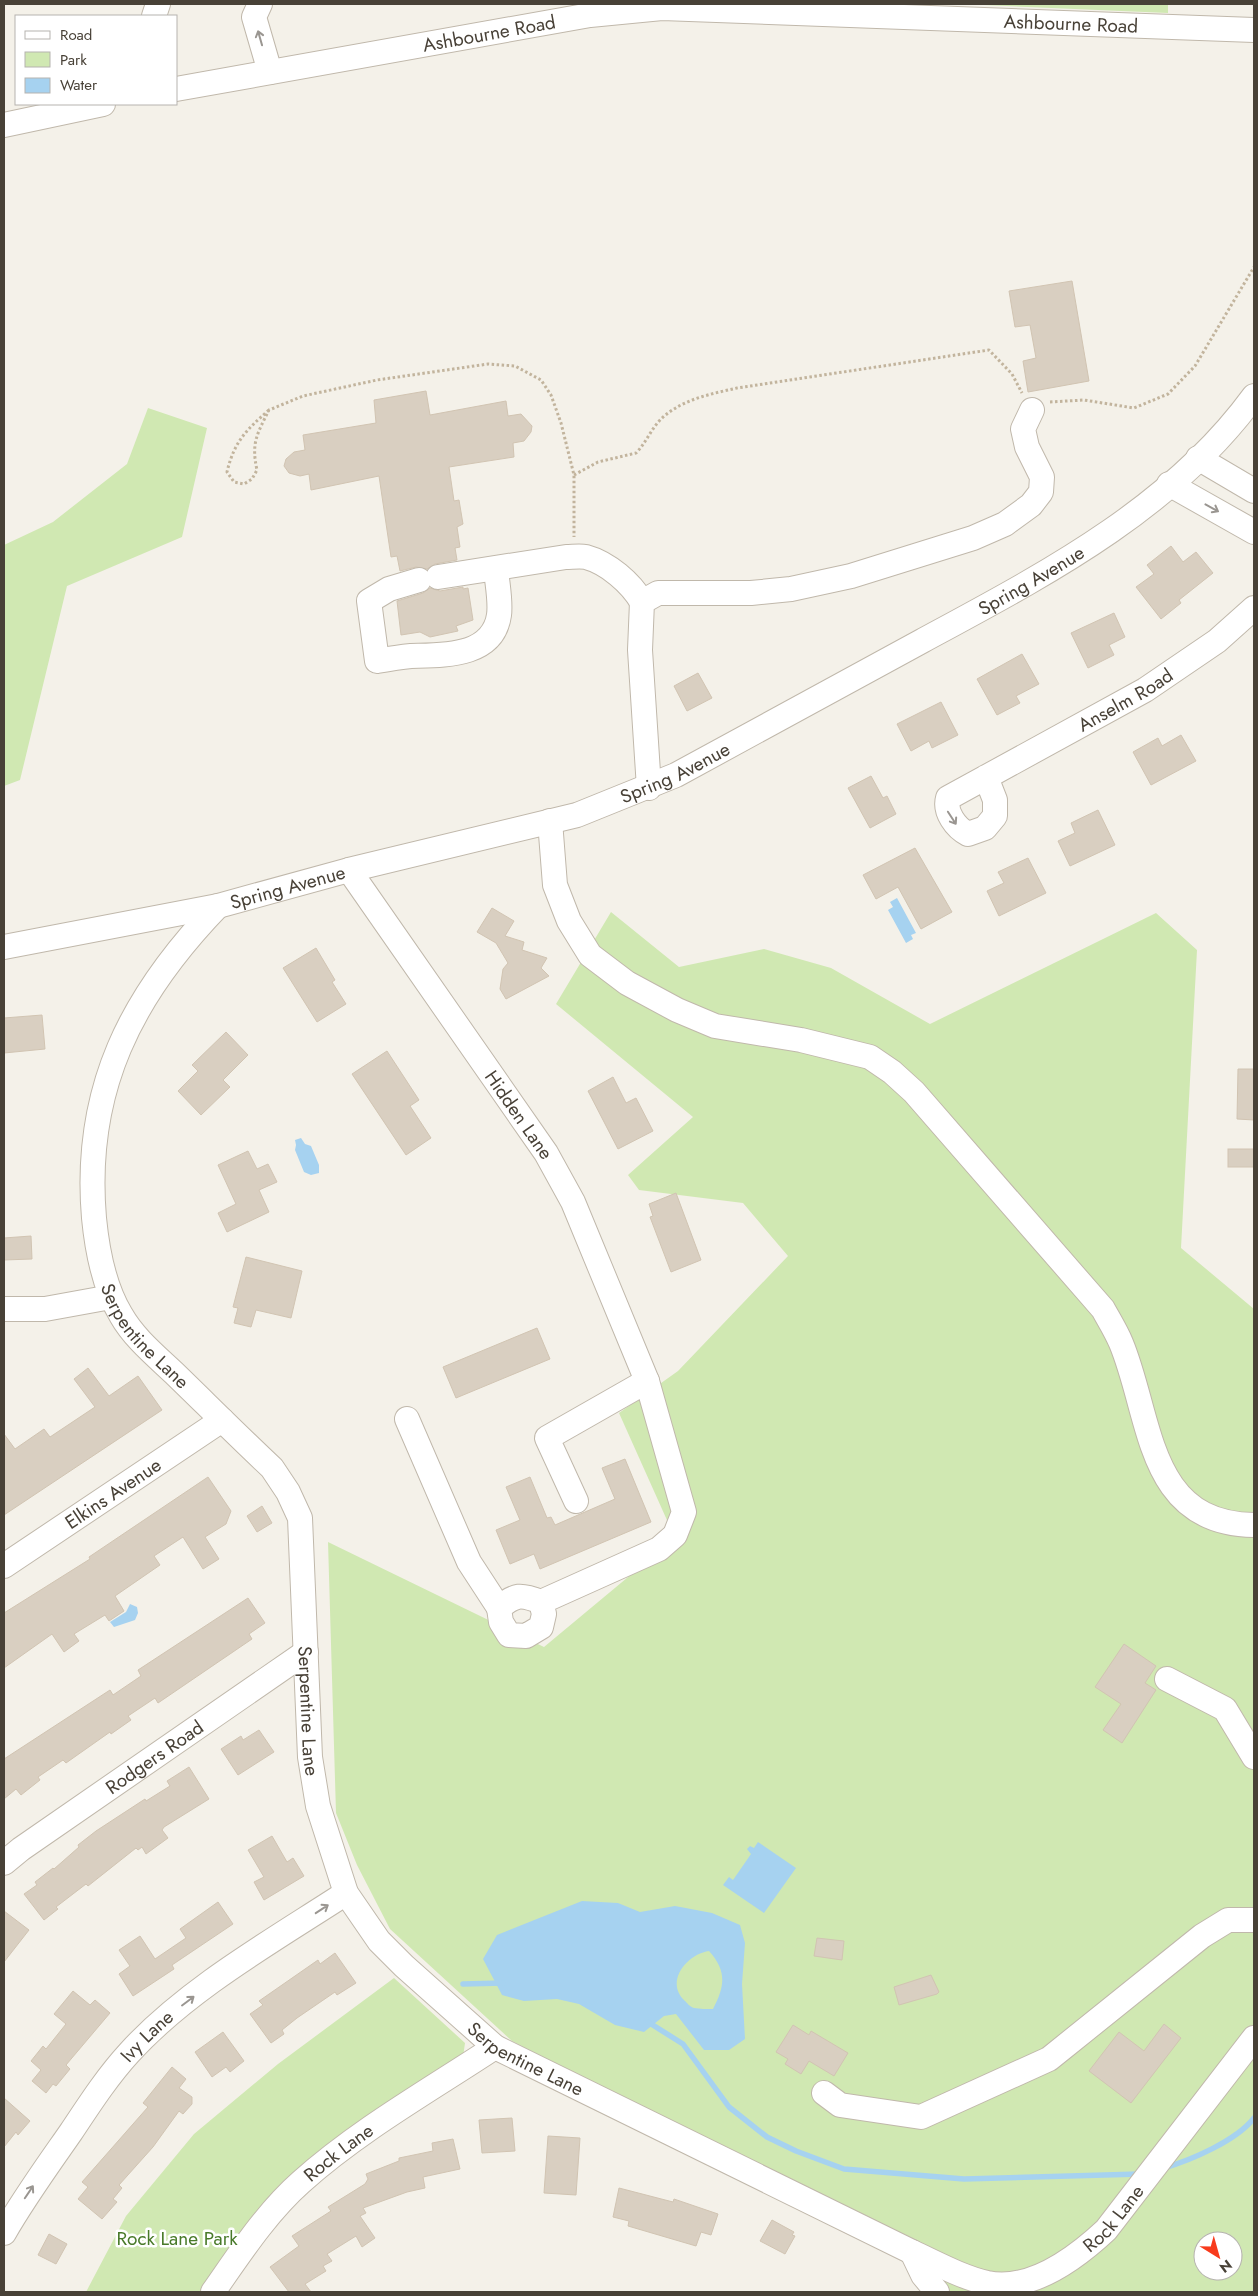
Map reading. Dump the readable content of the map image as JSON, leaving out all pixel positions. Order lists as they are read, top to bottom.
{
  "streets": {
    "street": [
      "Ashbourne Road",
      "Spring Avenue",
      "Anselm Road",
      "Hidden Lane",
      "Serpentine Lane",
      "Elkins Avenue",
      "Rodgers Road",
      "Ivy Lane",
      "Rock Lane"
    ]
  },
  "crossings": [
    ["Spring Avenue", "Hidden Lane"],
    ["Spring Avenue", "Serpentine Lane"],
    ["Serpentine Lane", "Elkins Avenue"],
    ["Serpentine Lane", "Rodgers Road"],
    ["Serpentine Lane", "Ivy Lane"],
    ["Serpentine Lane", "Rock Lane"]
  ],
  "one_way": ["Ivy Lane"],
  "parks": ["Rock Lane Park"],
  "legend": ["Road", "Park", "Water"],
  "north": "bottom right"
}
